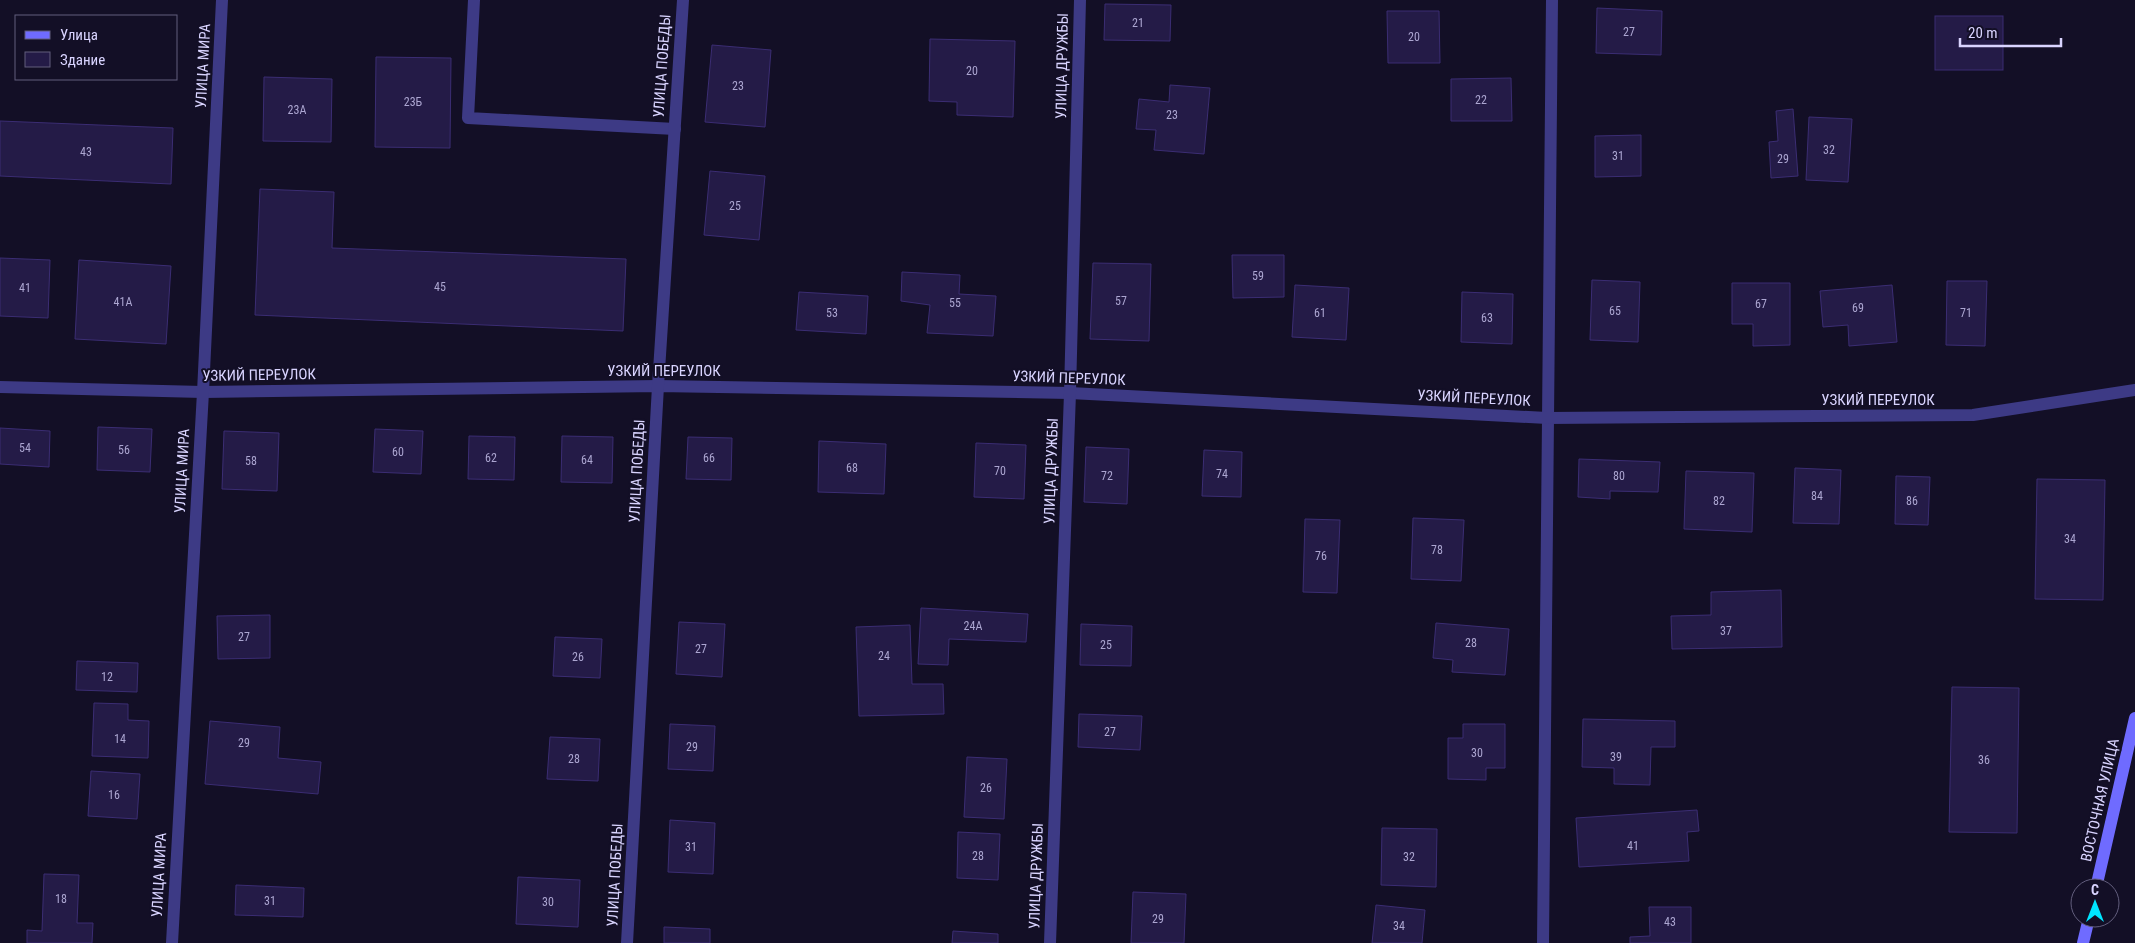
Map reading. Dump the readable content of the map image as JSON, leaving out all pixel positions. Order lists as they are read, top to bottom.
{
  "streets": {
    "street": [
      "УЛИЦА МИРА",
      "УЛИЦА ПОБЕДЫ",
      "УЛИЦА ДРУЖБЫ",
      "УЗКИЙ ПЕРЕУЛОК",
      "ВОСТОЧНАЯ УЛИЦА"
    ]
  },
  "crossings": [
    ["УЛИЦА МИРА", "УЗКИЙ ПЕРЕУЛОК"],
    ["УЛИЦА ПОБЕДЫ", "УЗКИЙ ПЕРЕУЛОК"],
    ["УЛИЦА ДРУЖБЫ", "УЗКИЙ ПЕРЕУЛОК"]
  ],
  "house_numbers": [
    "21",
    "27",
    "20",
    "20",
    "23",
    "22",
    "23Б",
    "23А",
    "23",
    "32",
    "43",
    "31",
    "29",
    "25",
    "59",
    "45",
    "41",
    "57",
    "41А",
    "55",
    "67",
    "69",
    "65",
    "53",
    "61",
    "71",
    "63",
    "54",
    "56",
    "60",
    "62",
    "66",
    "64",
    "58",
    "68",
    "70",
    "74",
    "72",
    "80",
    "84",
    "82",
    "86",
    "34",
    "78",
    "76",
    "24А",
    "37",
    "27",
    "28",
    "25",
    "27",
    "24",
    "26",
    "12",
    "27",
    "14",
    "29",
    "29",
    "30",
    "39",
    "28",
    "36",
    "26",
    "16",
    "41",
    "31",
    "28",
    "32",
    "18",
    "31",
    "30",
    "29",
    "43",
    "34"
  ],
  "legend": ["Улица", "Здание"],
  "scale_bar": "20 m",
  "north": "top"
}
